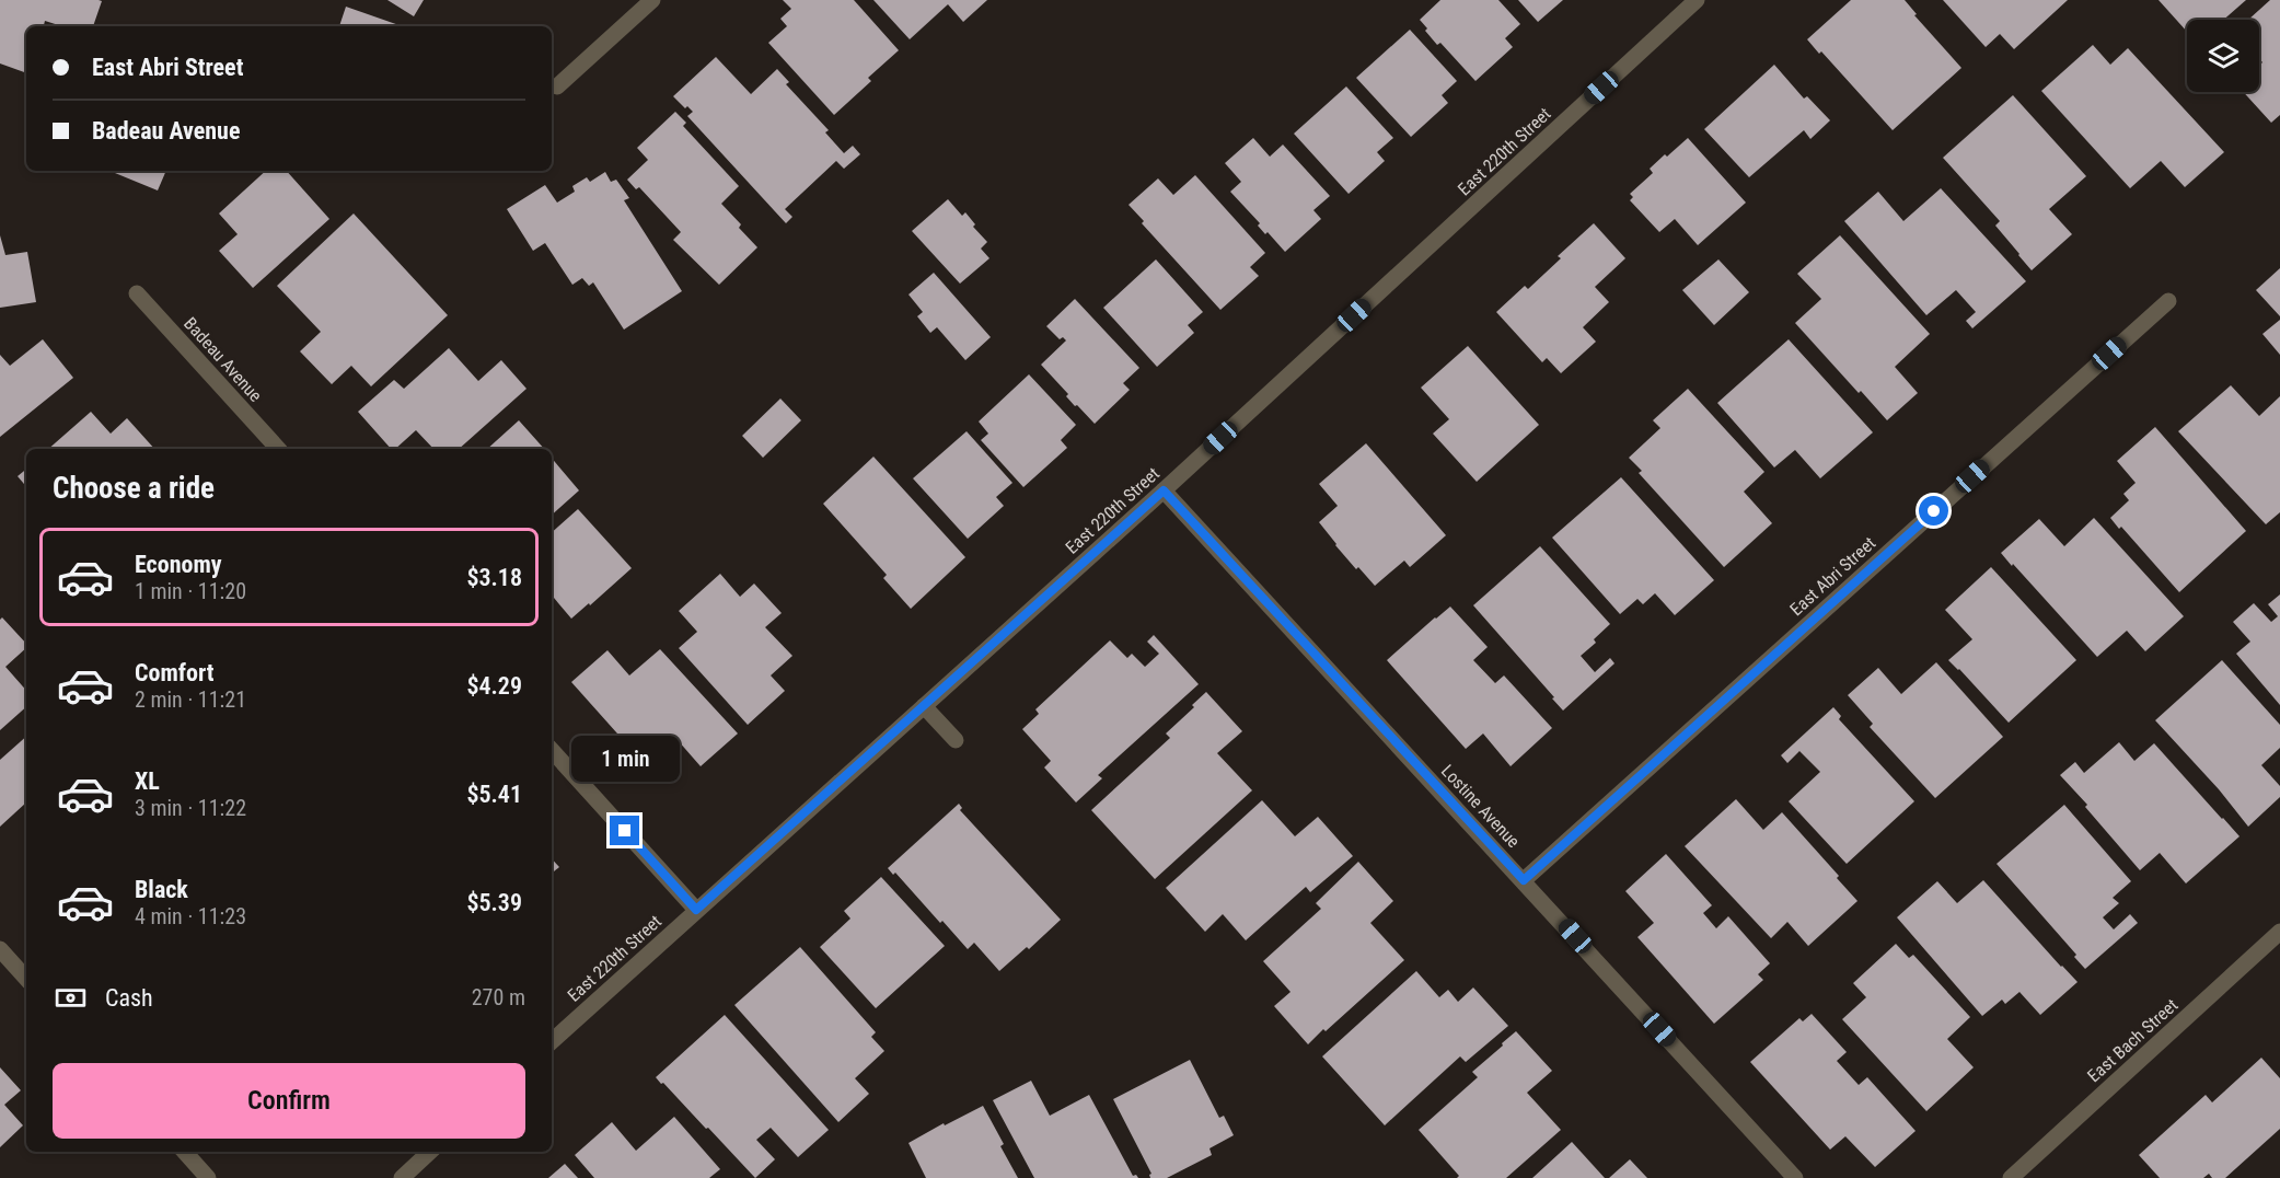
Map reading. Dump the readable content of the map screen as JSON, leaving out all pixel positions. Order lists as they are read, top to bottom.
{
  "streets": {
    "street": [
      "East 220th Street",
      "Badeau Avenue",
      "East Abri Street",
      "Lostine Avenue",
      "East Bach Street"
    ]
  },
  "crossings": [
    ["East 220th Street", "Lostine Avenue"],
    ["East Abri Street", "Lostine Avenue"]
  ],
  "page": {
    "banner": ["East Abri Street", "Badeau Avenue"],
    "heading": "Choose a ride",
    "list": [
      {
        "name": "Economy",
        "note": "1 min · 11:20",
        "value": "$3.18"
      },
      {
        "name": "Comfort",
        "note": "2 min · 11:21",
        "value": "$4.29"
      },
      {
        "name": "XL",
        "note": "3 min · 11:22",
        "value": "$5.41"
      },
      {
        "name": "Black",
        "note": "4 min · 11:23",
        "value": "$5.39"
      }
    ],
    "bubble": "1 min",
    "pay": ["Cash", "270 m"],
    "buttons": "Confirm"
  }
}
